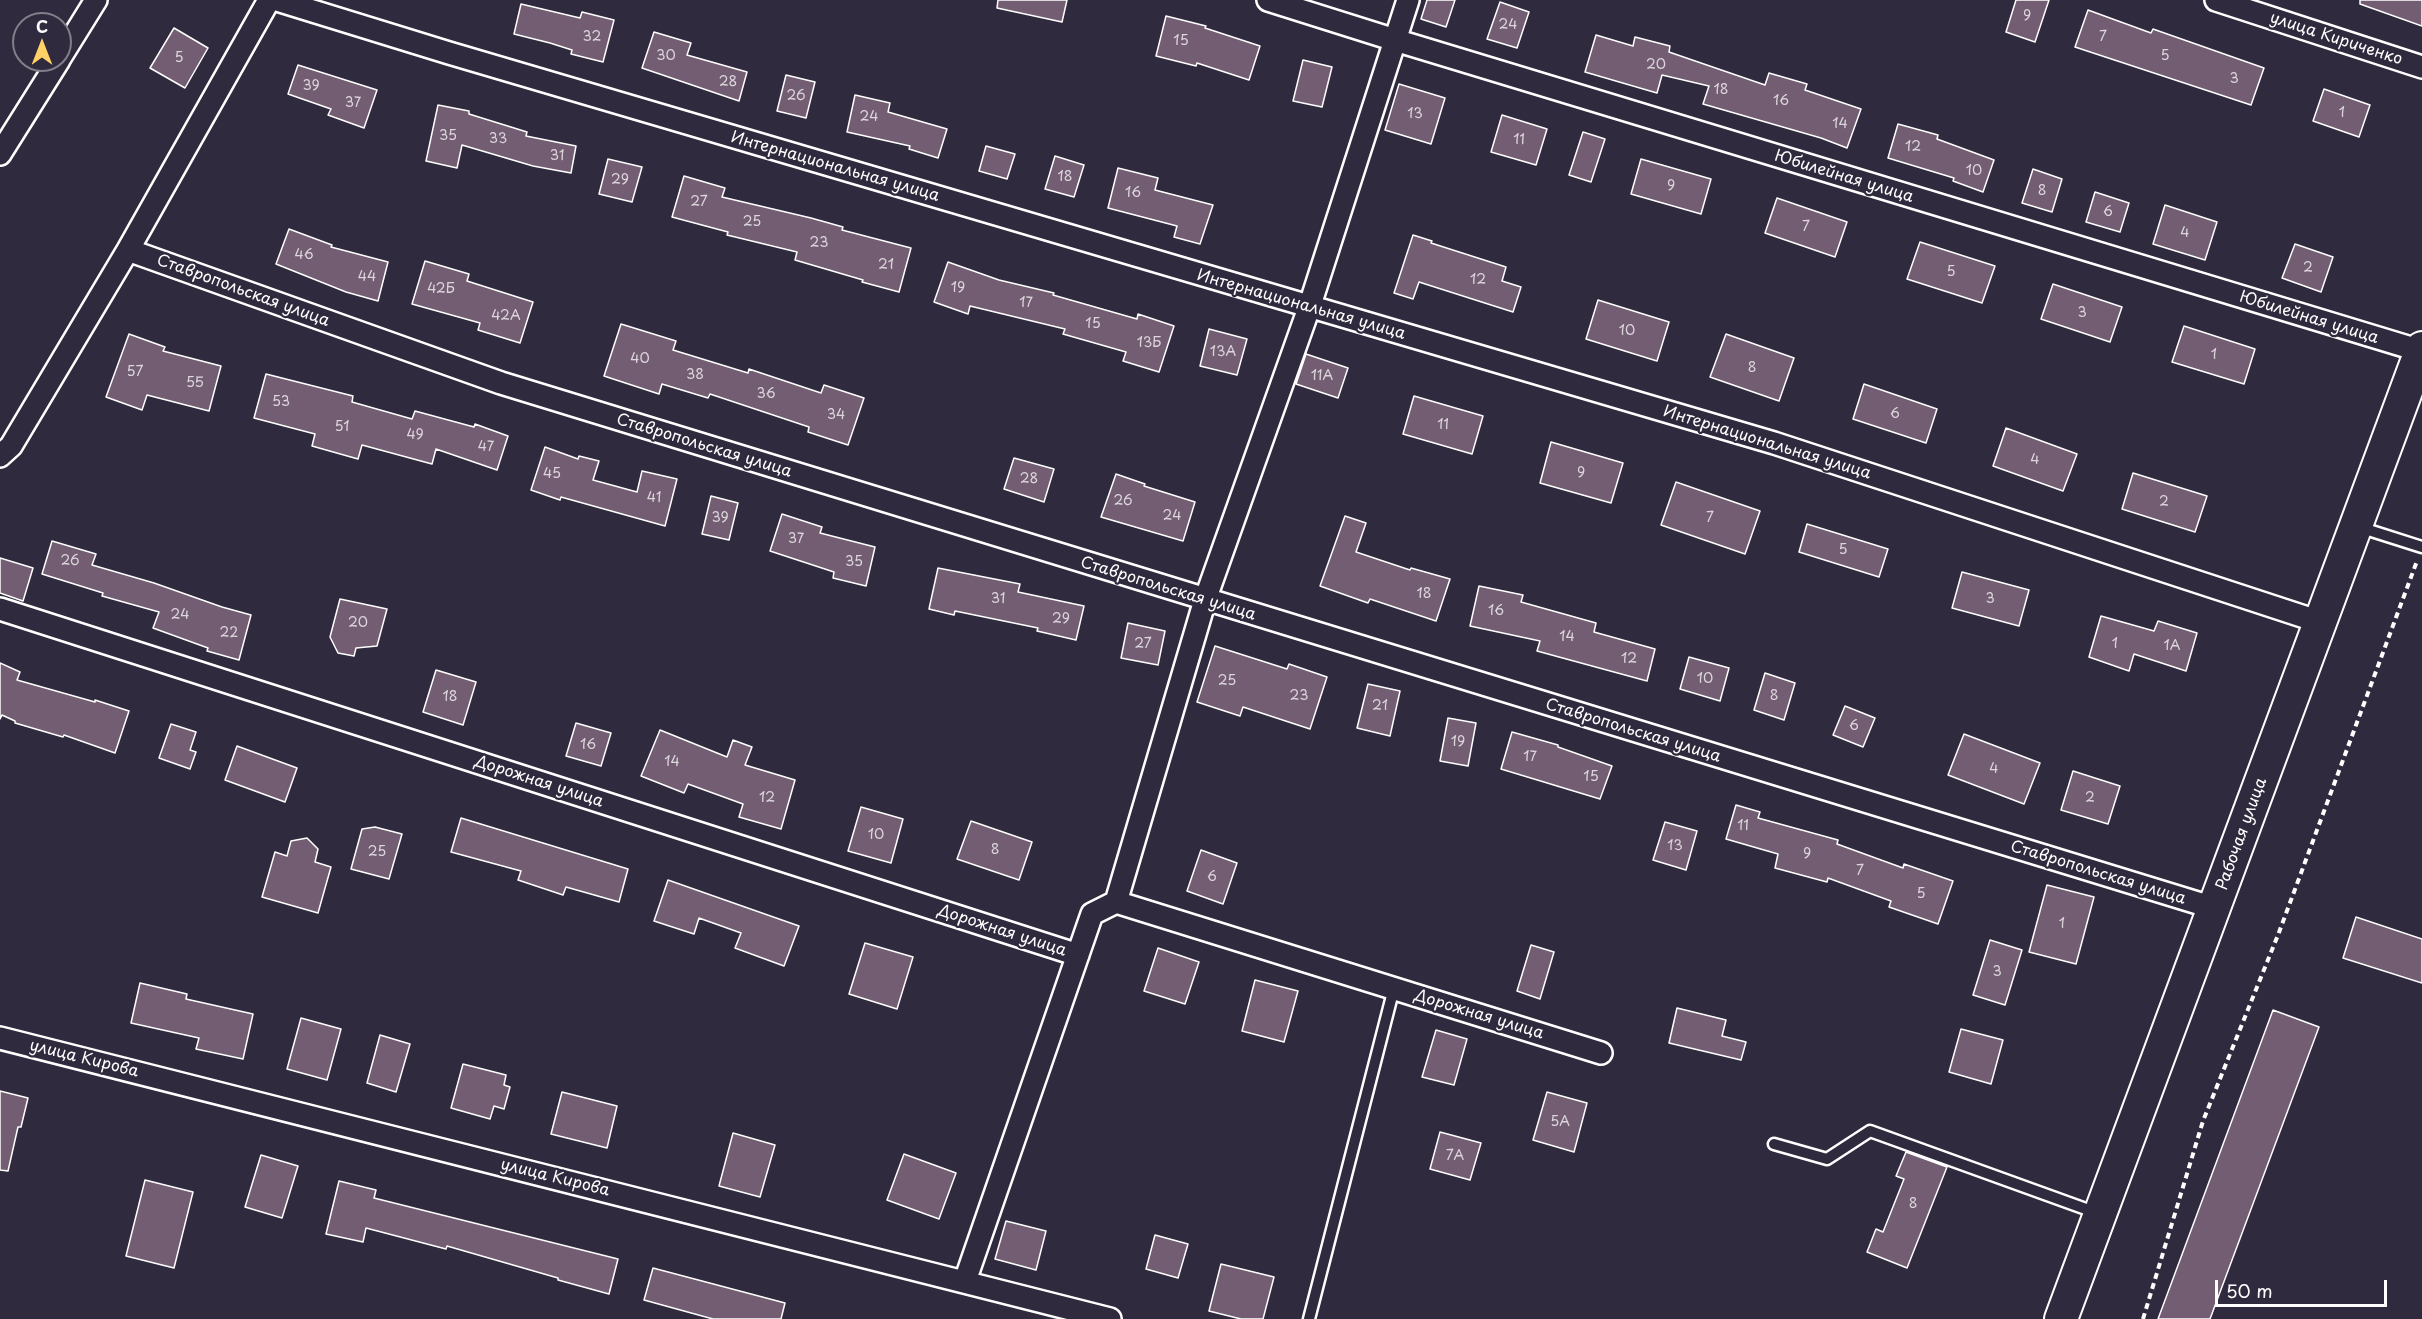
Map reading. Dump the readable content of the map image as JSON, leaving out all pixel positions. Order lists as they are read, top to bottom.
{
  "streets": {
    "street": [
      "улица Кириченко",
      "Интернациональная улица",
      "Юбилейная улица",
      "Ставропольская улица",
      "Дорожная улица",
      "Рабочая улица",
      "улица Кирова"
    ]
  },
  "crossings": [
    ["Интернациональная улица", "Рабочая улица"],
    ["Юбилейная улица", "Рабочая улица"],
    ["Ставропольская улица", "Рабочая улица"]
  ],
  "house_numbers": [
    "9",
    "24",
    "32",
    "7",
    "15",
    "30",
    "5",
    "5",
    "20",
    "3",
    "28",
    "39",
    "18",
    "26",
    "16",
    "37",
    "1",
    "13",
    "24",
    "14",
    "35",
    "33",
    "11",
    "12",
    "31",
    "10",
    "18",
    "29",
    "9",
    "8",
    "16",
    "27",
    "6",
    "25",
    "7",
    "4",
    "23",
    "46",
    "21",
    "2",
    "5",
    "44",
    "12",
    "19",
    "42Б",
    "17",
    "3",
    "42А",
    "15",
    "10",
    "13Б",
    "13А",
    "1",
    "40",
    "8",
    "57",
    "38",
    "11А",
    "55",
    "36",
    "53",
    "6",
    "34",
    "11",
    "51",
    "49",
    "47",
    "4",
    "9",
    "45",
    "28",
    "41",
    "26",
    "2",
    "24",
    "39",
    "7",
    "37",
    "5",
    "26",
    "35",
    "18",
    "31",
    "3",
    "16",
    "24",
    "29",
    "20",
    "22",
    "14",
    "27",
    "1",
    "1А",
    "12",
    "10",
    "25",
    "23",
    "8",
    "18",
    "21",
    "6",
    "19",
    "16",
    "17",
    "14",
    "4",
    "15",
    "12",
    "2",
    "11",
    "10",
    "13",
    "8",
    "25",
    "9",
    "7",
    "6",
    "5",
    "1",
    "3",
    "5А",
    "7А",
    "8"
  ],
  "scale_bar": "50 m",
  "north": "top"
}
